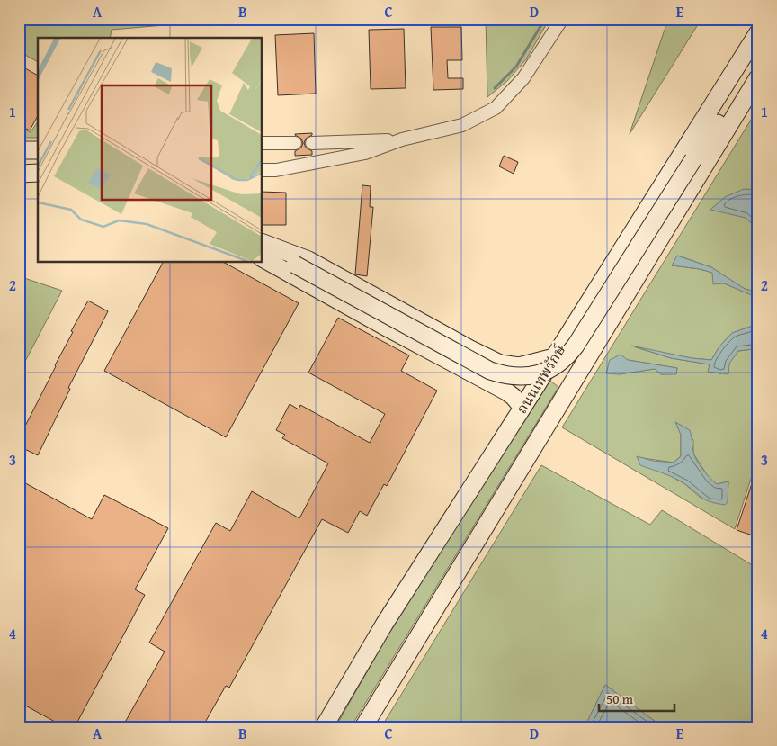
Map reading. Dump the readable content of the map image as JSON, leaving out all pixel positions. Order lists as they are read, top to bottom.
{
  "streets": {
    "main road": ["ถนนเทพรักษ์"]
  },
  "scale_bar": "50 m",
  "grid": {
    "columns": [
      "A",
      "B",
      "C",
      "D",
      "E"
    ],
    "rows": [
      "1",
      "2",
      "3",
      "4"
    ]
  }
}
